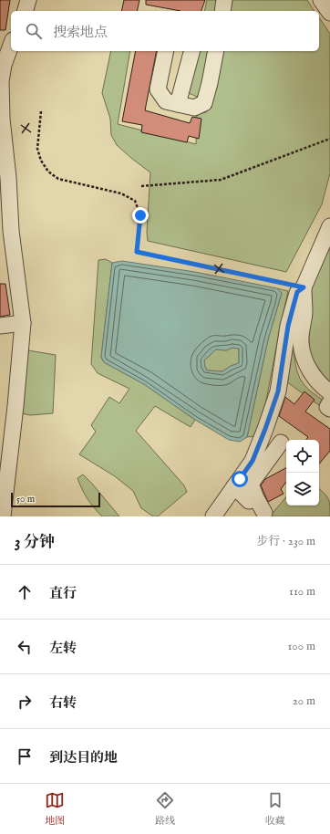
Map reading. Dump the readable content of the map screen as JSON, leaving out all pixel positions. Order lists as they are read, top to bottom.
{
  "scale_bar": "50 m",
  "page": {
    "search": "搜索地点",
    "scale": "50 m",
    "heading": ["3 分钟", "步行 · 230 m"],
    "list": [
      ["直行", "110 m"],
      ["左转", "100 m"],
      ["右转", "20 m"],
      "到达目的地"
    ],
    "nav": ["地图", "路线", "收藏"]
  }
}
